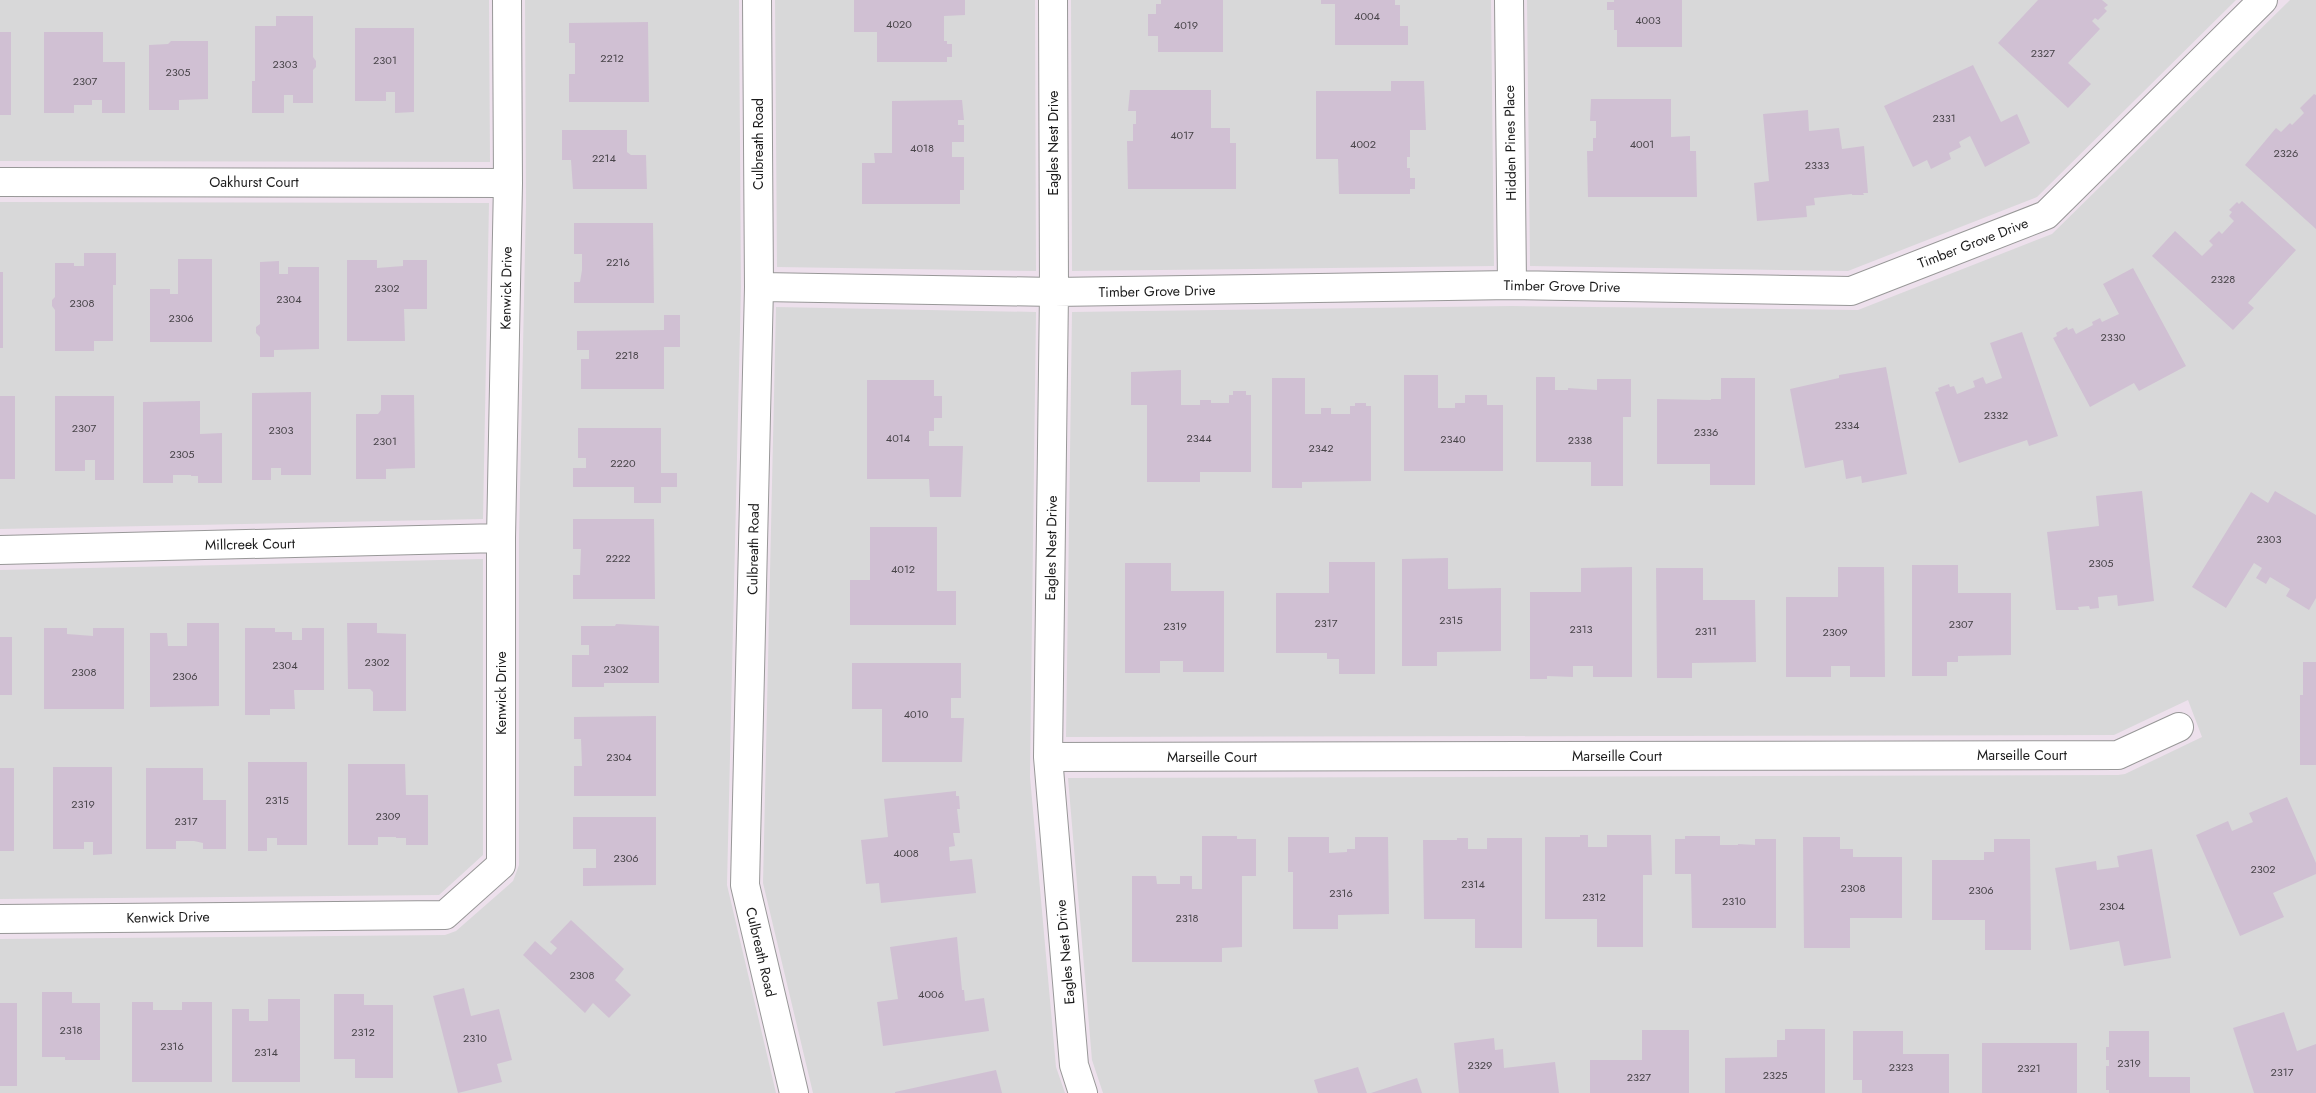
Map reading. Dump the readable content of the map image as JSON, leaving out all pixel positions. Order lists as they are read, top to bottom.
{
  "streets": {
    "street": [
      "Eagles Nest Drive",
      "Hidden Pines Place",
      "Culbreath Road",
      "Oakhurst Court",
      "Timber Grove Drive",
      "Kenwick Drive",
      "Millcreek Court",
      "Marseille Court"
    ]
  },
  "crossings": [
    ["Eagles Nest Drive", "Timber Grove Drive"],
    ["Eagles Nest Drive", "Marseille Court"],
    ["Hidden Pines Place", "Timber Grove Drive"],
    ["Culbreath Road", "Timber Grove Drive"],
    ["Oakhurst Court", "Kenwick Drive"],
    ["Kenwick Drive", "Millcreek Court"]
  ],
  "house_numbers": [
    "4004",
    "4003",
    "4020",
    "4019",
    "2327",
    "2212",
    "2301",
    "2303",
    "2305",
    "2307",
    "2331",
    "4017",
    "4002",
    "4001",
    "4018",
    "2326",
    "2214",
    "2333",
    "2216",
    "2328",
    "2302",
    "2304",
    "2308",
    "2306",
    "2330",
    "2218",
    "2332",
    "2334",
    "2307",
    "2303",
    "2336",
    "4014",
    "2344",
    "2340",
    "2338",
    "2301",
    "2342",
    "2305",
    "2220",
    "2303",
    "2222",
    "2305",
    "4012",
    "2315",
    "2317",
    "2307",
    "2319",
    "2313",
    "2311",
    "2309",
    "2302",
    "2304",
    "2302",
    "2308",
    "2306",
    "4010",
    "2304",
    "2315",
    "2319",
    "2309",
    "2317",
    "4008",
    "2306",
    "2302",
    "2314",
    "2308",
    "2306",
    "2316",
    "2312",
    "2310",
    "2304",
    "2318",
    "2308",
    "4006",
    "2318",
    "2312",
    "2310",
    "2316",
    "2314",
    "2319",
    "2329",
    "2323",
    "2321",
    "2317",
    "2325",
    "2327"
  ]
}
